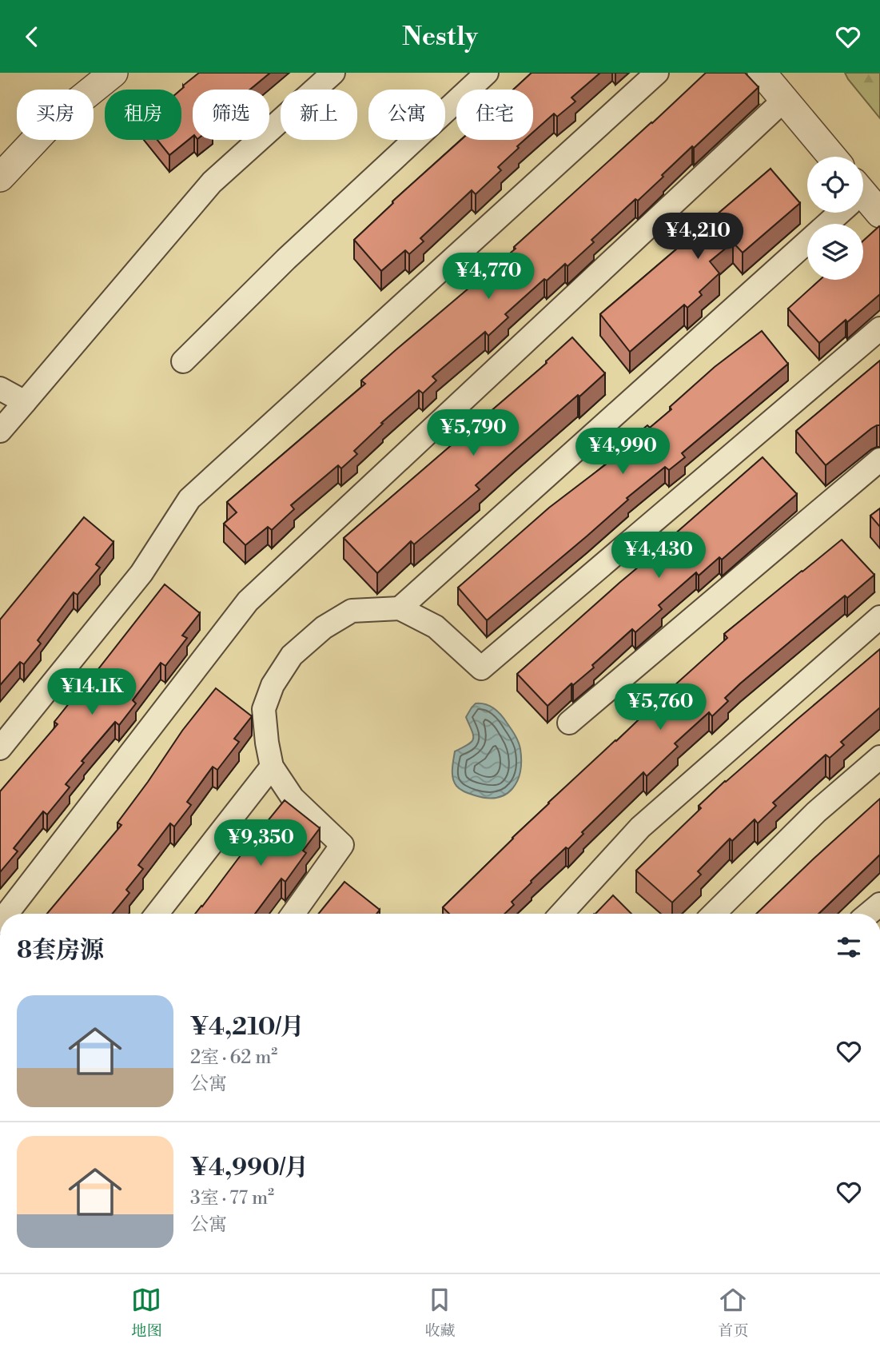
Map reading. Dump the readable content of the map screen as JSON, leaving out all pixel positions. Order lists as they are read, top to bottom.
{
  "page": {
    "header": "Nestly",
    "chip": [
      "买房",
      "租房",
      "筛选",
      "新上",
      "公寓",
      "住宅"
    ],
    "price": [
      "¥4,210",
      "¥4,770",
      "¥5,790",
      "¥4,990",
      "¥4,430",
      "¥14.1K",
      "¥5,760",
      "¥9,350"
    ],
    "heading": "8套房源",
    "list": [
      {
        "name": "¥4,210/月",
        "note": "2室 · 62 m² · 公寓"
      },
      {
        "name": "¥4,990/月",
        "note": "3室 · 77 m² · 公寓"
      }
    ],
    "tabs": ["地图", "收藏", "首页"]
  }
}
